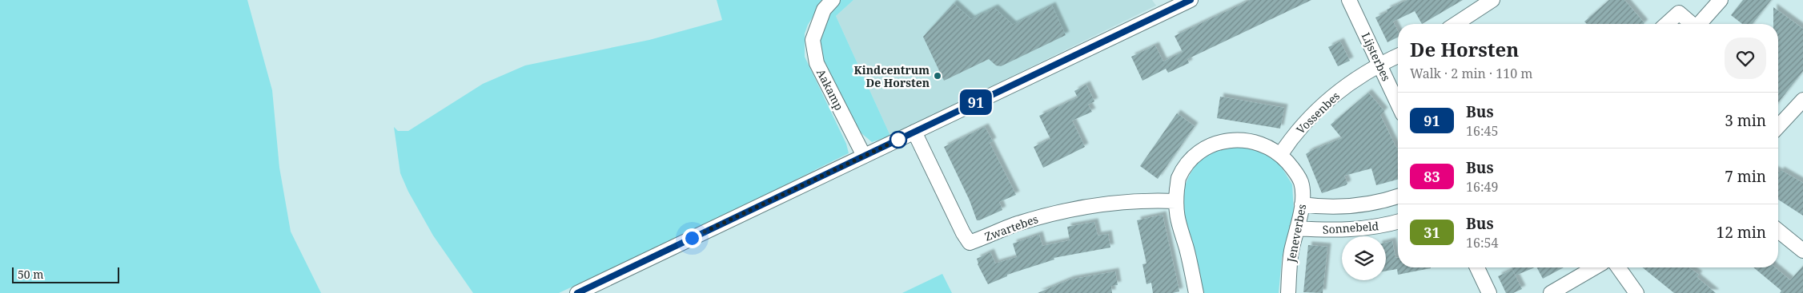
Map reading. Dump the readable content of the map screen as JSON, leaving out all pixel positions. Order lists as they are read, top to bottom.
{
  "streets": {
    "street": [
      "Lijsterbes",
      "Aakamp",
      "Vossenbes",
      "Zwartebes",
      "Sonnebeld",
      "Jeneverbes"
    ]
  },
  "crossings": [
    ["Lijsterbes", "Vossenbes"],
    ["Vossenbes", "Jeneverbes"],
    ["Zwartebes", "Jeneverbes"],
    ["Sonnebeld", "Jeneverbes"]
  ],
  "places": ["Kindcentrum De Horsten"],
  "lines": ["bus line 91"],
  "scale_bar": "50 m",
  "page": {
    "on_map": "91",
    "heading": ["De Horsten", "Walk · 2 min · 110 m"],
    "list": [
      {
        "mark": "91",
        "name": "Bus",
        "note": "16:45",
        "value": "3 min"
      },
      {
        "mark": "83",
        "name": "Bus",
        "note": "16:49",
        "value": "7 min"
      },
      {
        "mark": "31",
        "name": "Bus",
        "note": "16:54",
        "value": "12 min"
      }
    ],
    "scale": "50 m"
  }
}
